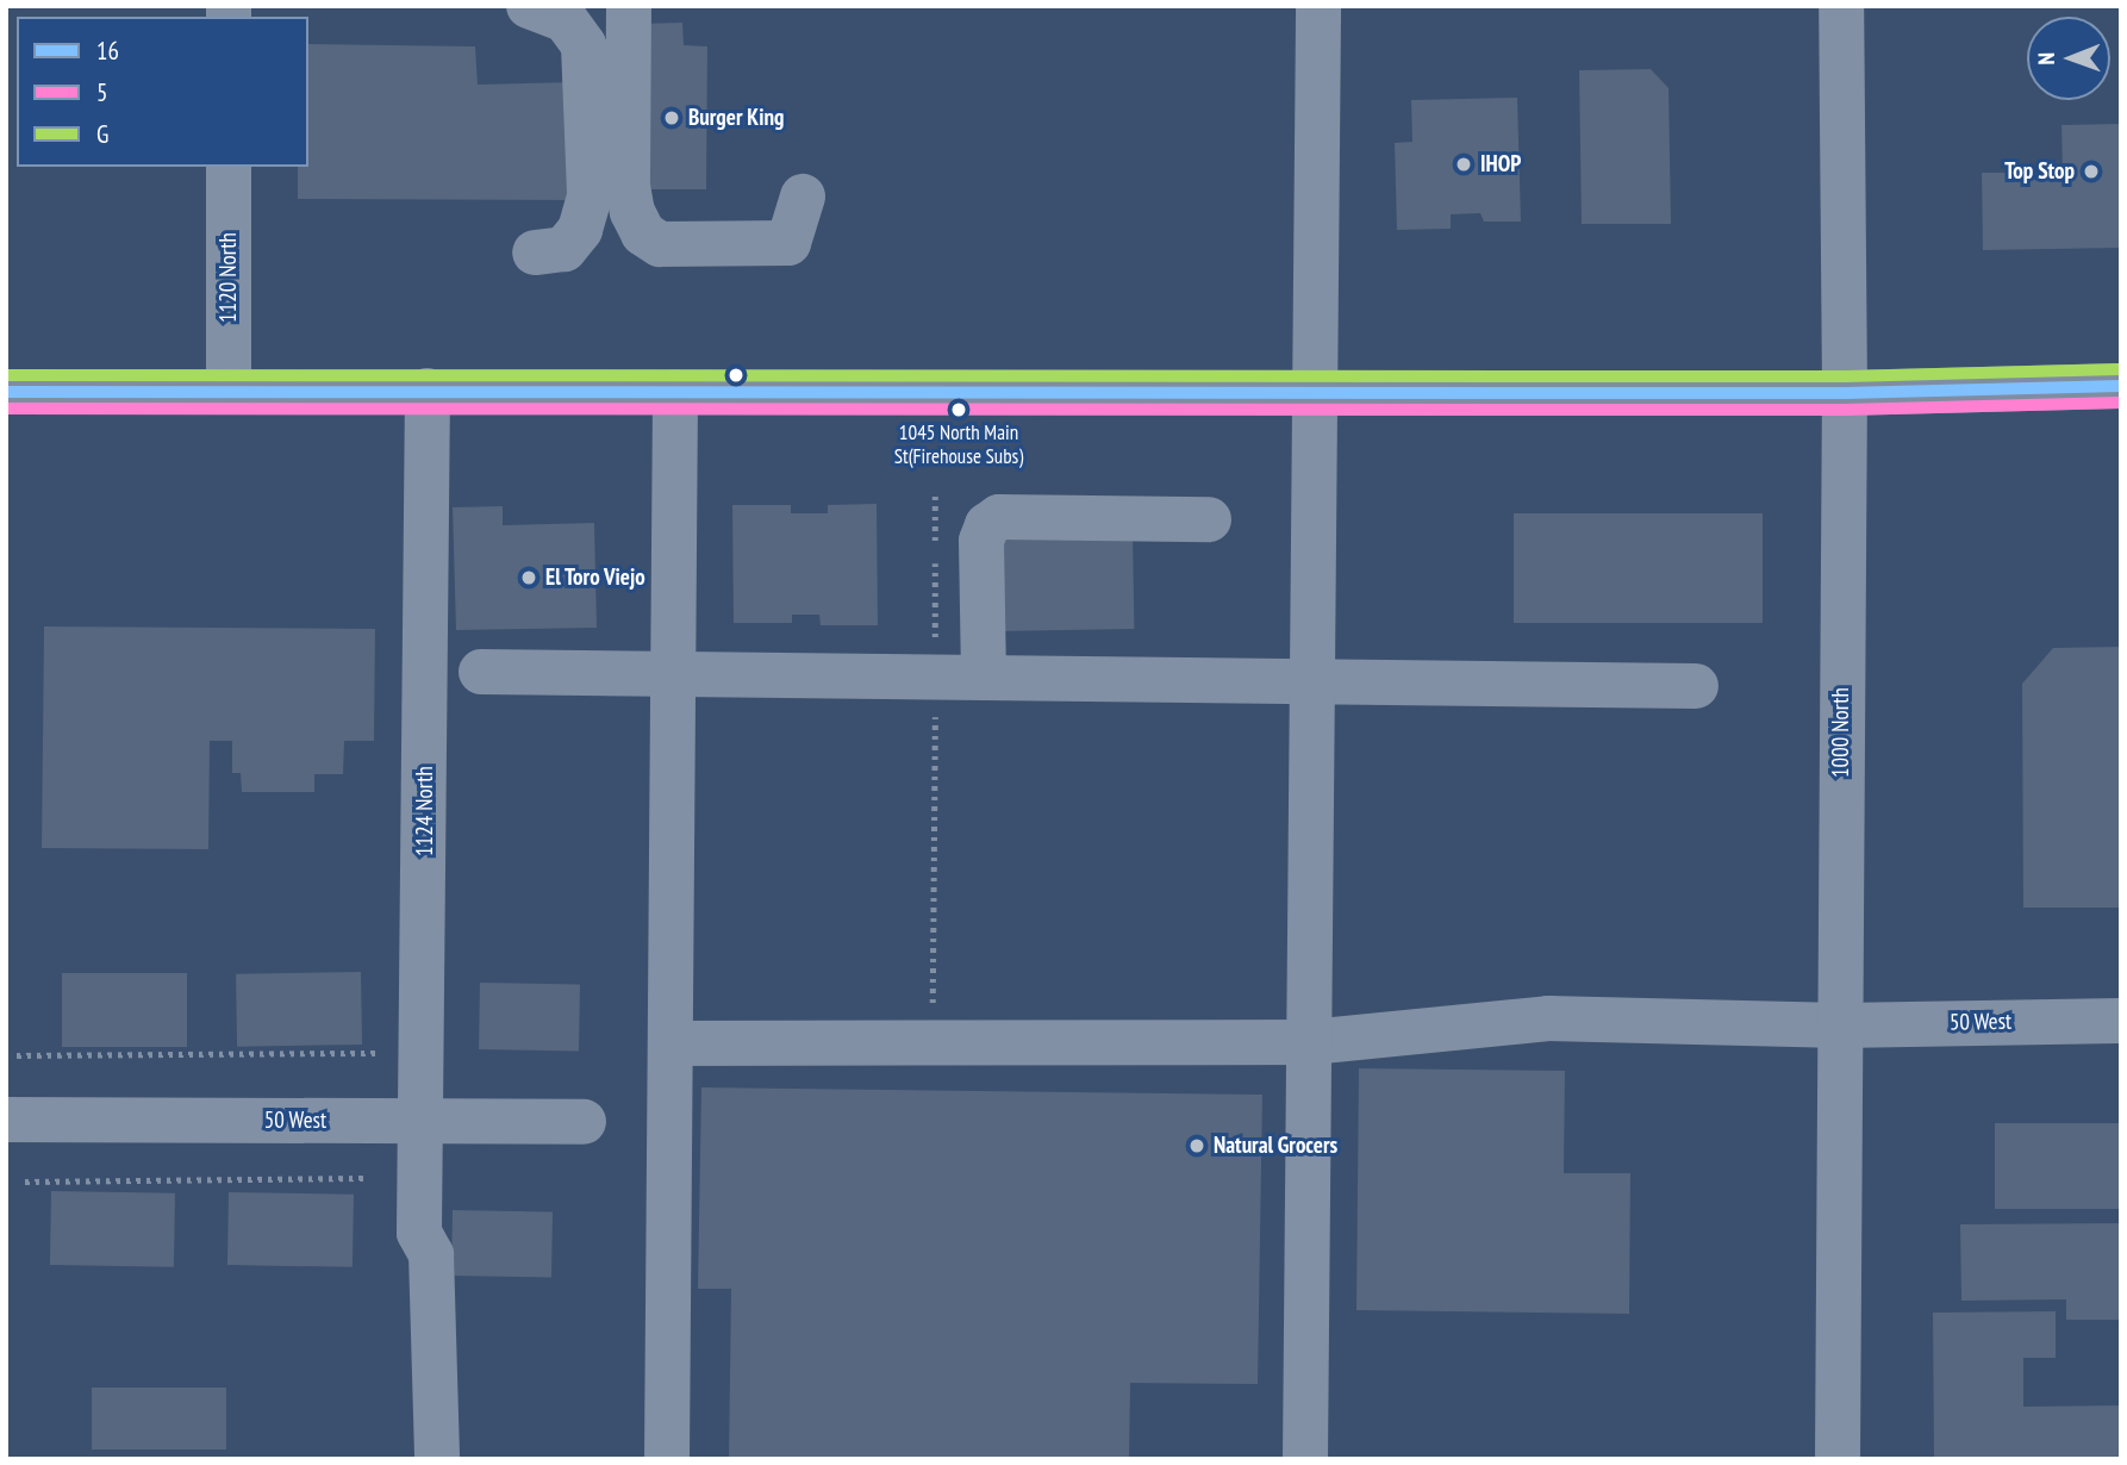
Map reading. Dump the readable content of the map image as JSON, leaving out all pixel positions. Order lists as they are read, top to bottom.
{
  "streets": {
    "street": [
      "1120 North",
      "1000 North",
      "1124 North",
      "50 West"
    ]
  },
  "crossings": [
    ["1000 North", "50 West"],
    ["1124 North", "50 West"]
  ],
  "places": [
    "Burger King",
    "IHOP",
    "Top Stop",
    "1045 North Main St(Firehouse Subs)",
    "El Toro Viejo",
    "Natural Grocers"
  ],
  "lines": ["transit line G", "transit line 16", "transit line 5"],
  "legend": ["16", "5", "G"],
  "north": "left"
}
